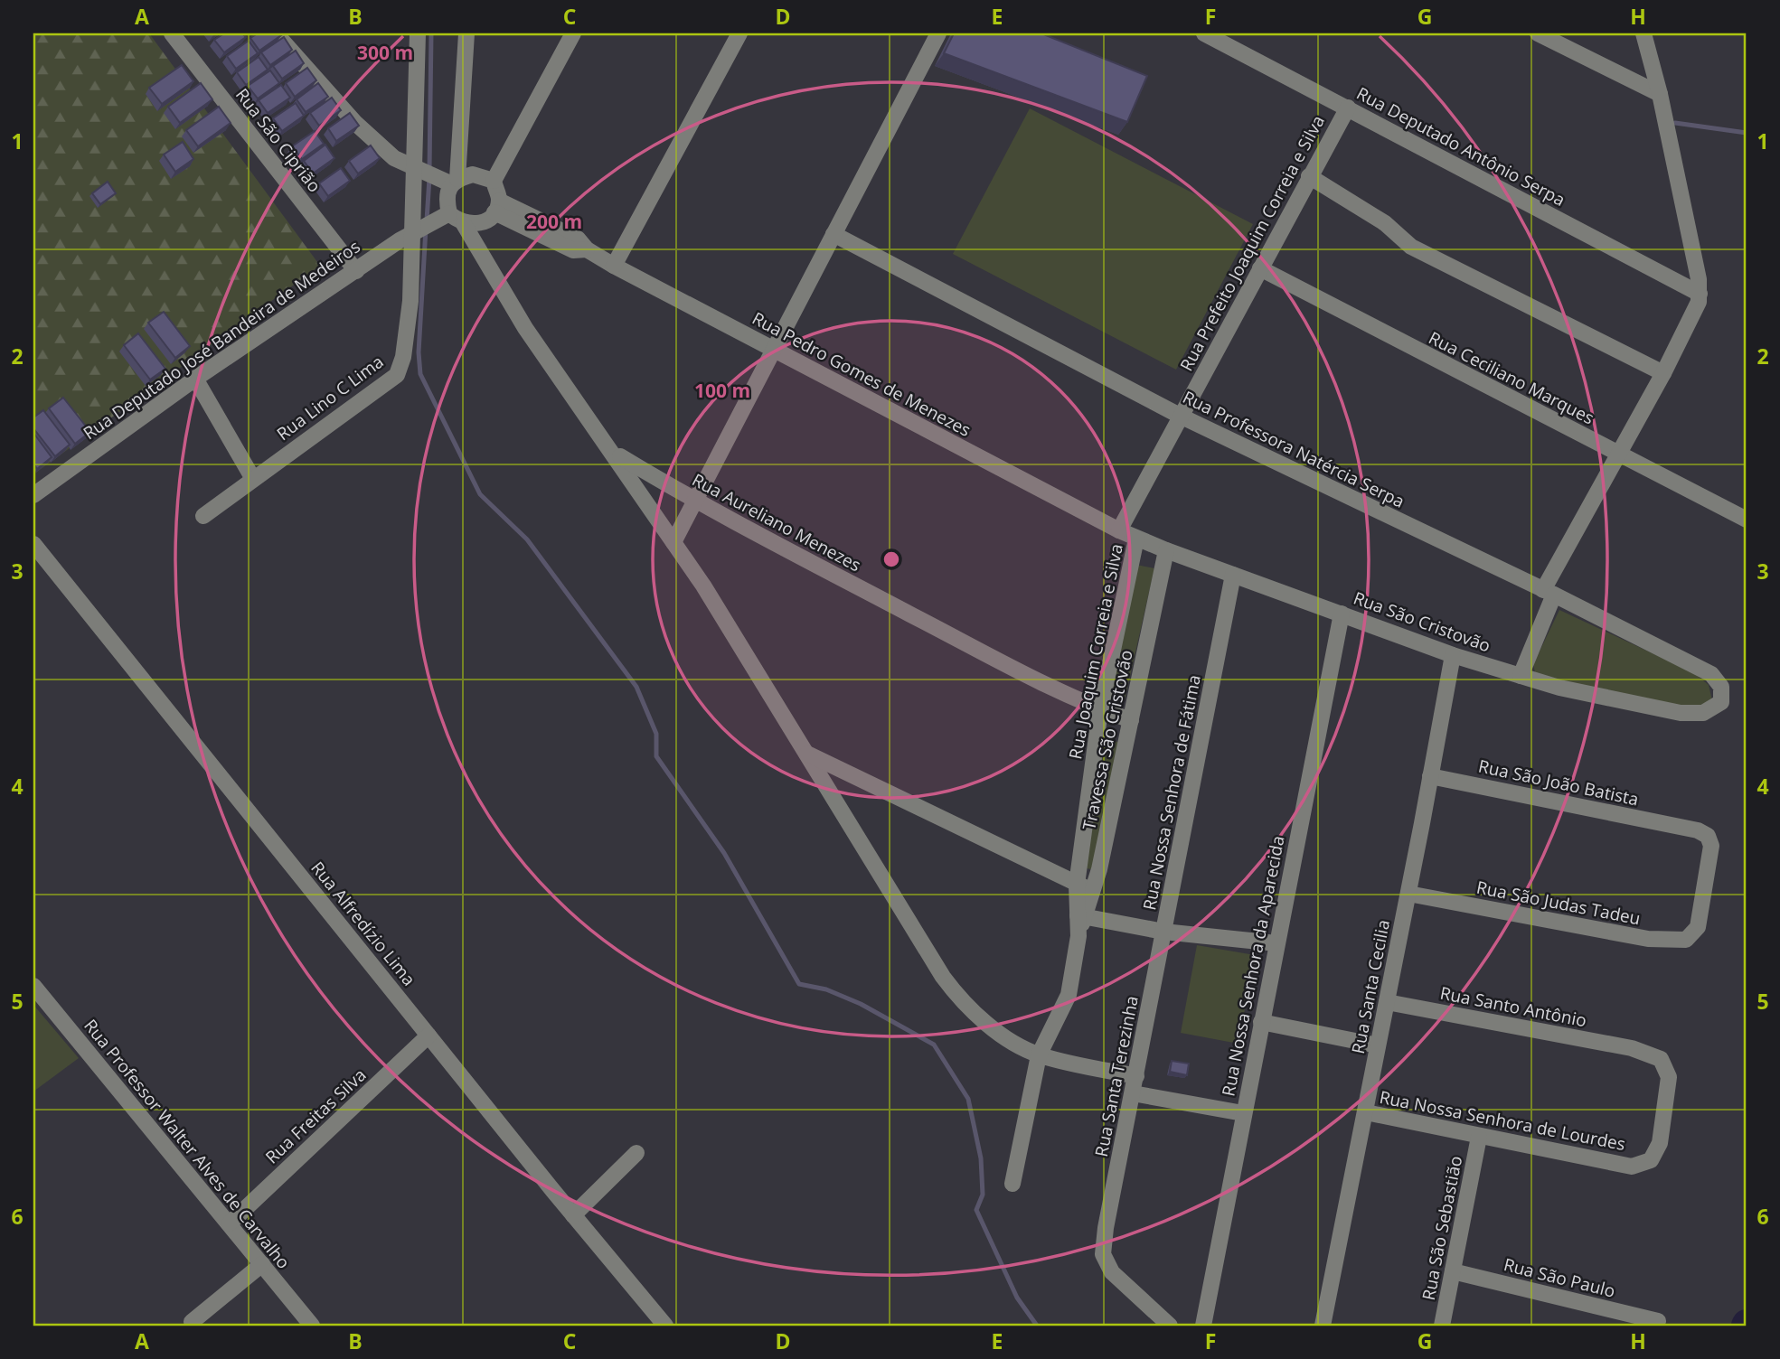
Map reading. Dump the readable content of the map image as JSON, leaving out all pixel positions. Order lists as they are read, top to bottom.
{
  "streets": {
    "street": [
      "Rua São Ciprião",
      "Rua Deputado Antônio Serpa",
      "Rua Prefeito Joaquim Correia e Silva",
      "Rua Deputado José Bandeira de Medeiros",
      "Rua Pedro Gomes de Menezes",
      "Rua Ceciliano Marques",
      "Rua Lino C Lima",
      "Rua Professora Natércia Serpa",
      "Rua Aureliano Menezes",
      "Rua São Cristovão",
      "Rua Joaquim Correia e Silva",
      "Travessa São Cristovão",
      "Rua São João Batista",
      "Rua Nossa Senhora de Fátima",
      "Rua São Judas Tadeu",
      "Rua Alfredízio Lima",
      "Rua Nossa Senhora da Aparecida",
      "Rua Santa Cecilia",
      "Rua Santo Antônio",
      "Rua Santa Terezinha",
      "Rua Freitas Silva",
      "Rua Nossa Senhora de Lourdes",
      "Rua Professor Walter Alves de Carvalho",
      "Rua São Sebastião",
      "Rua São Paulo"
    ]
  },
  "crossings": [
    ["Rua São Ciprião", "Rua Deputado José Bandeira de Medeiros"],
    ["Rua Deputado Antônio Serpa", "Rua Prefeito Joaquim Correia e Silva"],
    ["Rua Prefeito Joaquim Correia e Silva", "Rua Pedro Gomes de Menezes"],
    ["Rua Prefeito Joaquim Correia e Silva", "Rua Ceciliano Marques"],
    ["Rua Prefeito Joaquim Correia e Silva", "Rua Professora Natércia Serpa"],
    ["Rua Prefeito Joaquim Correia e Silva", "Rua São Cristovão"],
    ["Rua Deputado José Bandeira de Medeiros", "Rua Lino C Lima"],
    ["Rua Pedro Gomes de Menezes", "Rua São Cristovão"],
    ["Rua Professora Natércia Serpa", "Rua São Cristovão"],
    ["Rua Aureliano Menezes", "Rua Joaquim Correia e Silva"],
    ["Rua Aureliano Menezes", "Travessa São Cristovão"],
    ["Rua São Cristovão", "Rua Joaquim Correia e Silva"],
    ["Rua São Cristovão", "Travessa São Cristovão"],
    ["Rua São Cristovão", "Rua Nossa Senhora de Fátima"],
    ["Rua São Cristovão", "Rua Nossa Senhora da Aparecida"],
    ["Rua São Cristovão", "Rua Santa Cecilia"],
    ["Rua Joaquim Correia e Silva", "Travessa São Cristovão"],
    ["Travessa São Cristovão", "Rua Nossa Senhora de Fátima"],
    ["Rua São João Batista", "Rua São Judas Tadeu"],
    ["Rua São João Batista", "Rua Santa Cecilia"],
    ["Rua Nossa Senhora de Fátima", "Rua Santa Terezinha"],
    ["Rua São Judas Tadeu", "Rua Santa Cecilia"],
    ["Rua Alfredízio Lima", "Rua Freitas Silva"],
    ["Rua Santa Cecilia", "Rua Santo Antônio"],
    ["Rua Santa Cecilia", "Rua Nossa Senhora de Lourdes"],
    ["Rua Santo Antônio", "Rua Nossa Senhora de Lourdes"],
    ["Rua Freitas Silva", "Rua Professor Walter Alves de Carvalho"],
    ["Rua Nossa Senhora de Lourdes", "Rua São Sebastião"],
    ["Rua São Sebastião", "Rua São Paulo"]
  ],
  "grid": {
    "columns": [
      "A",
      "B",
      "C",
      "D",
      "E",
      "F",
      "G",
      "H"
    ],
    "rows": [
      "1",
      "2",
      "3",
      "4",
      "5",
      "6"
    ]
  },
  "rings": ["300 m", "200 m", "100 m"]
}
